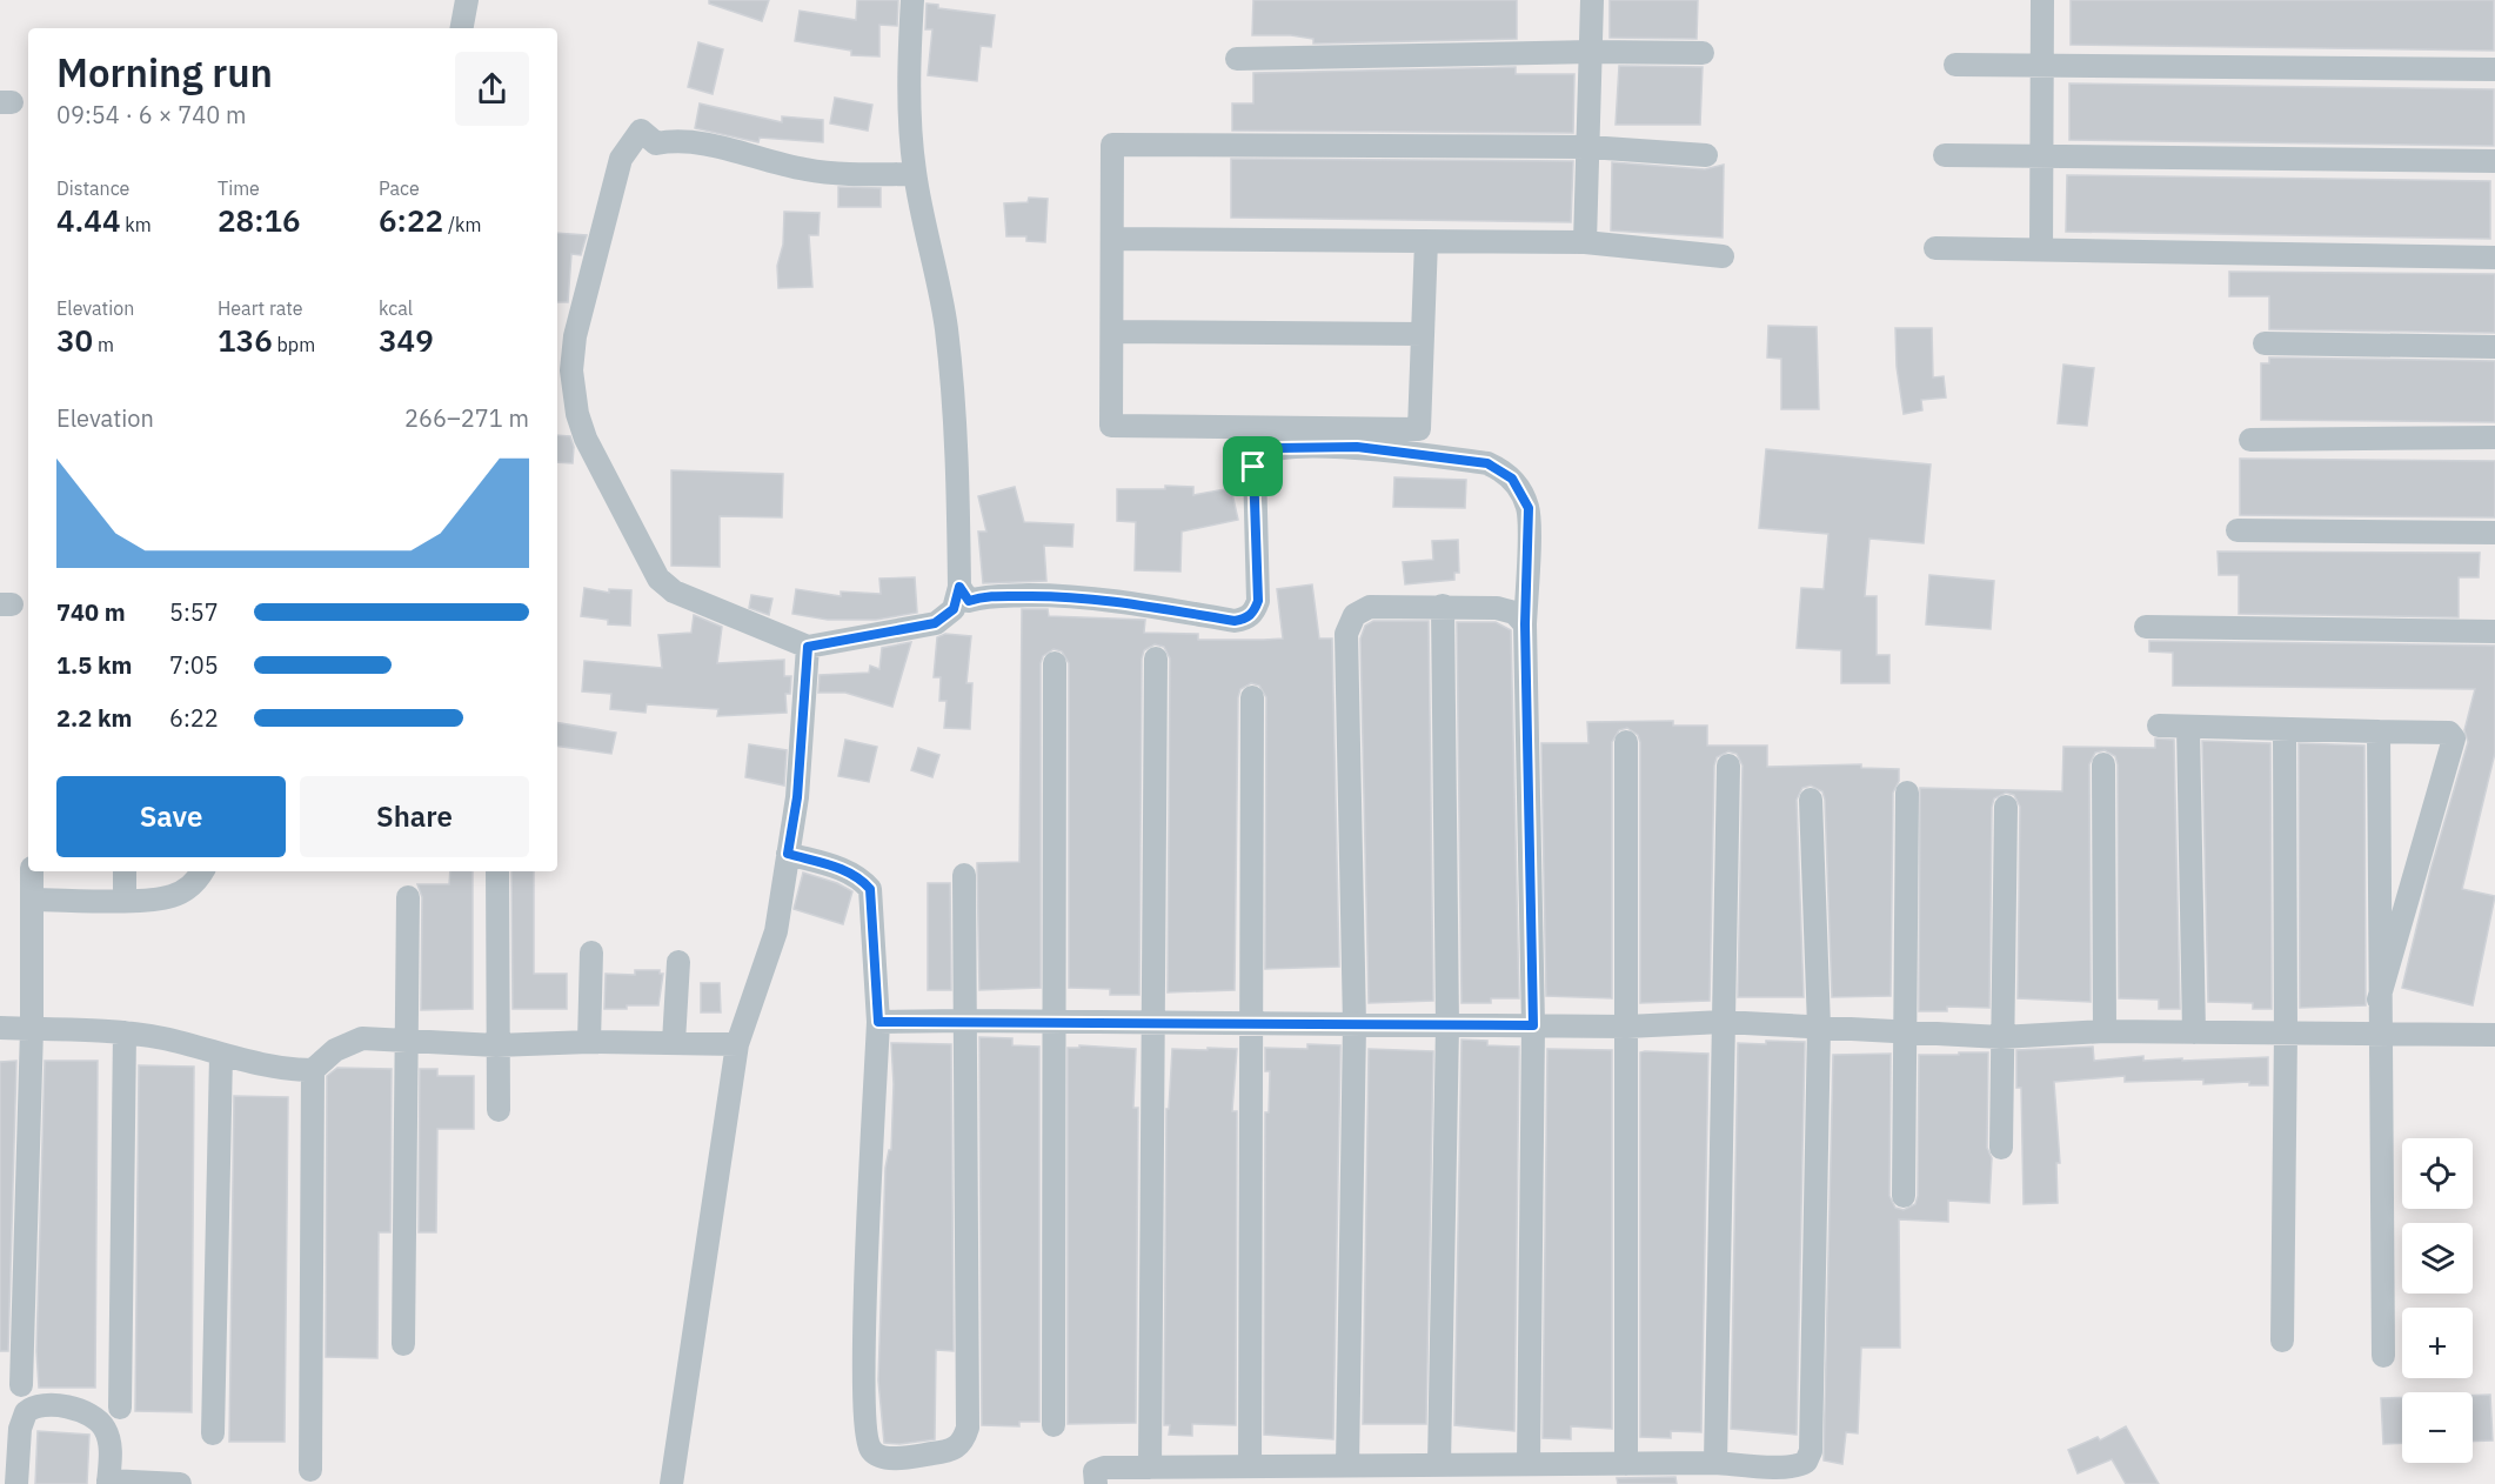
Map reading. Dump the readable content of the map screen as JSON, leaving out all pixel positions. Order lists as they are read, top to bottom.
{
  "page": {
    "heading": ["Morning run", "09:54 · 6 × 740 m"],
    "stats": [
      ["Distance", "4.44 km"],
      ["Time", "28:16"],
      ["Pace", "6:22 /km"],
      ["Elevation", "30 m"],
      ["Heart rate", "136 bpm"],
      ["kcal", "349"]
    ],
    "chart": ["Elevation", "266–271 m"],
    "list": [
      {
        "name": "740 m",
        "note": "5:57"
      },
      {
        "name": "1.5 km",
        "note": "7:05"
      },
      {
        "name": "2.2 km",
        "note": "6:22"
      }
    ],
    "buttons": ["Save", "Share"],
    "map_buttons": ["+", "−"]
  }
}
